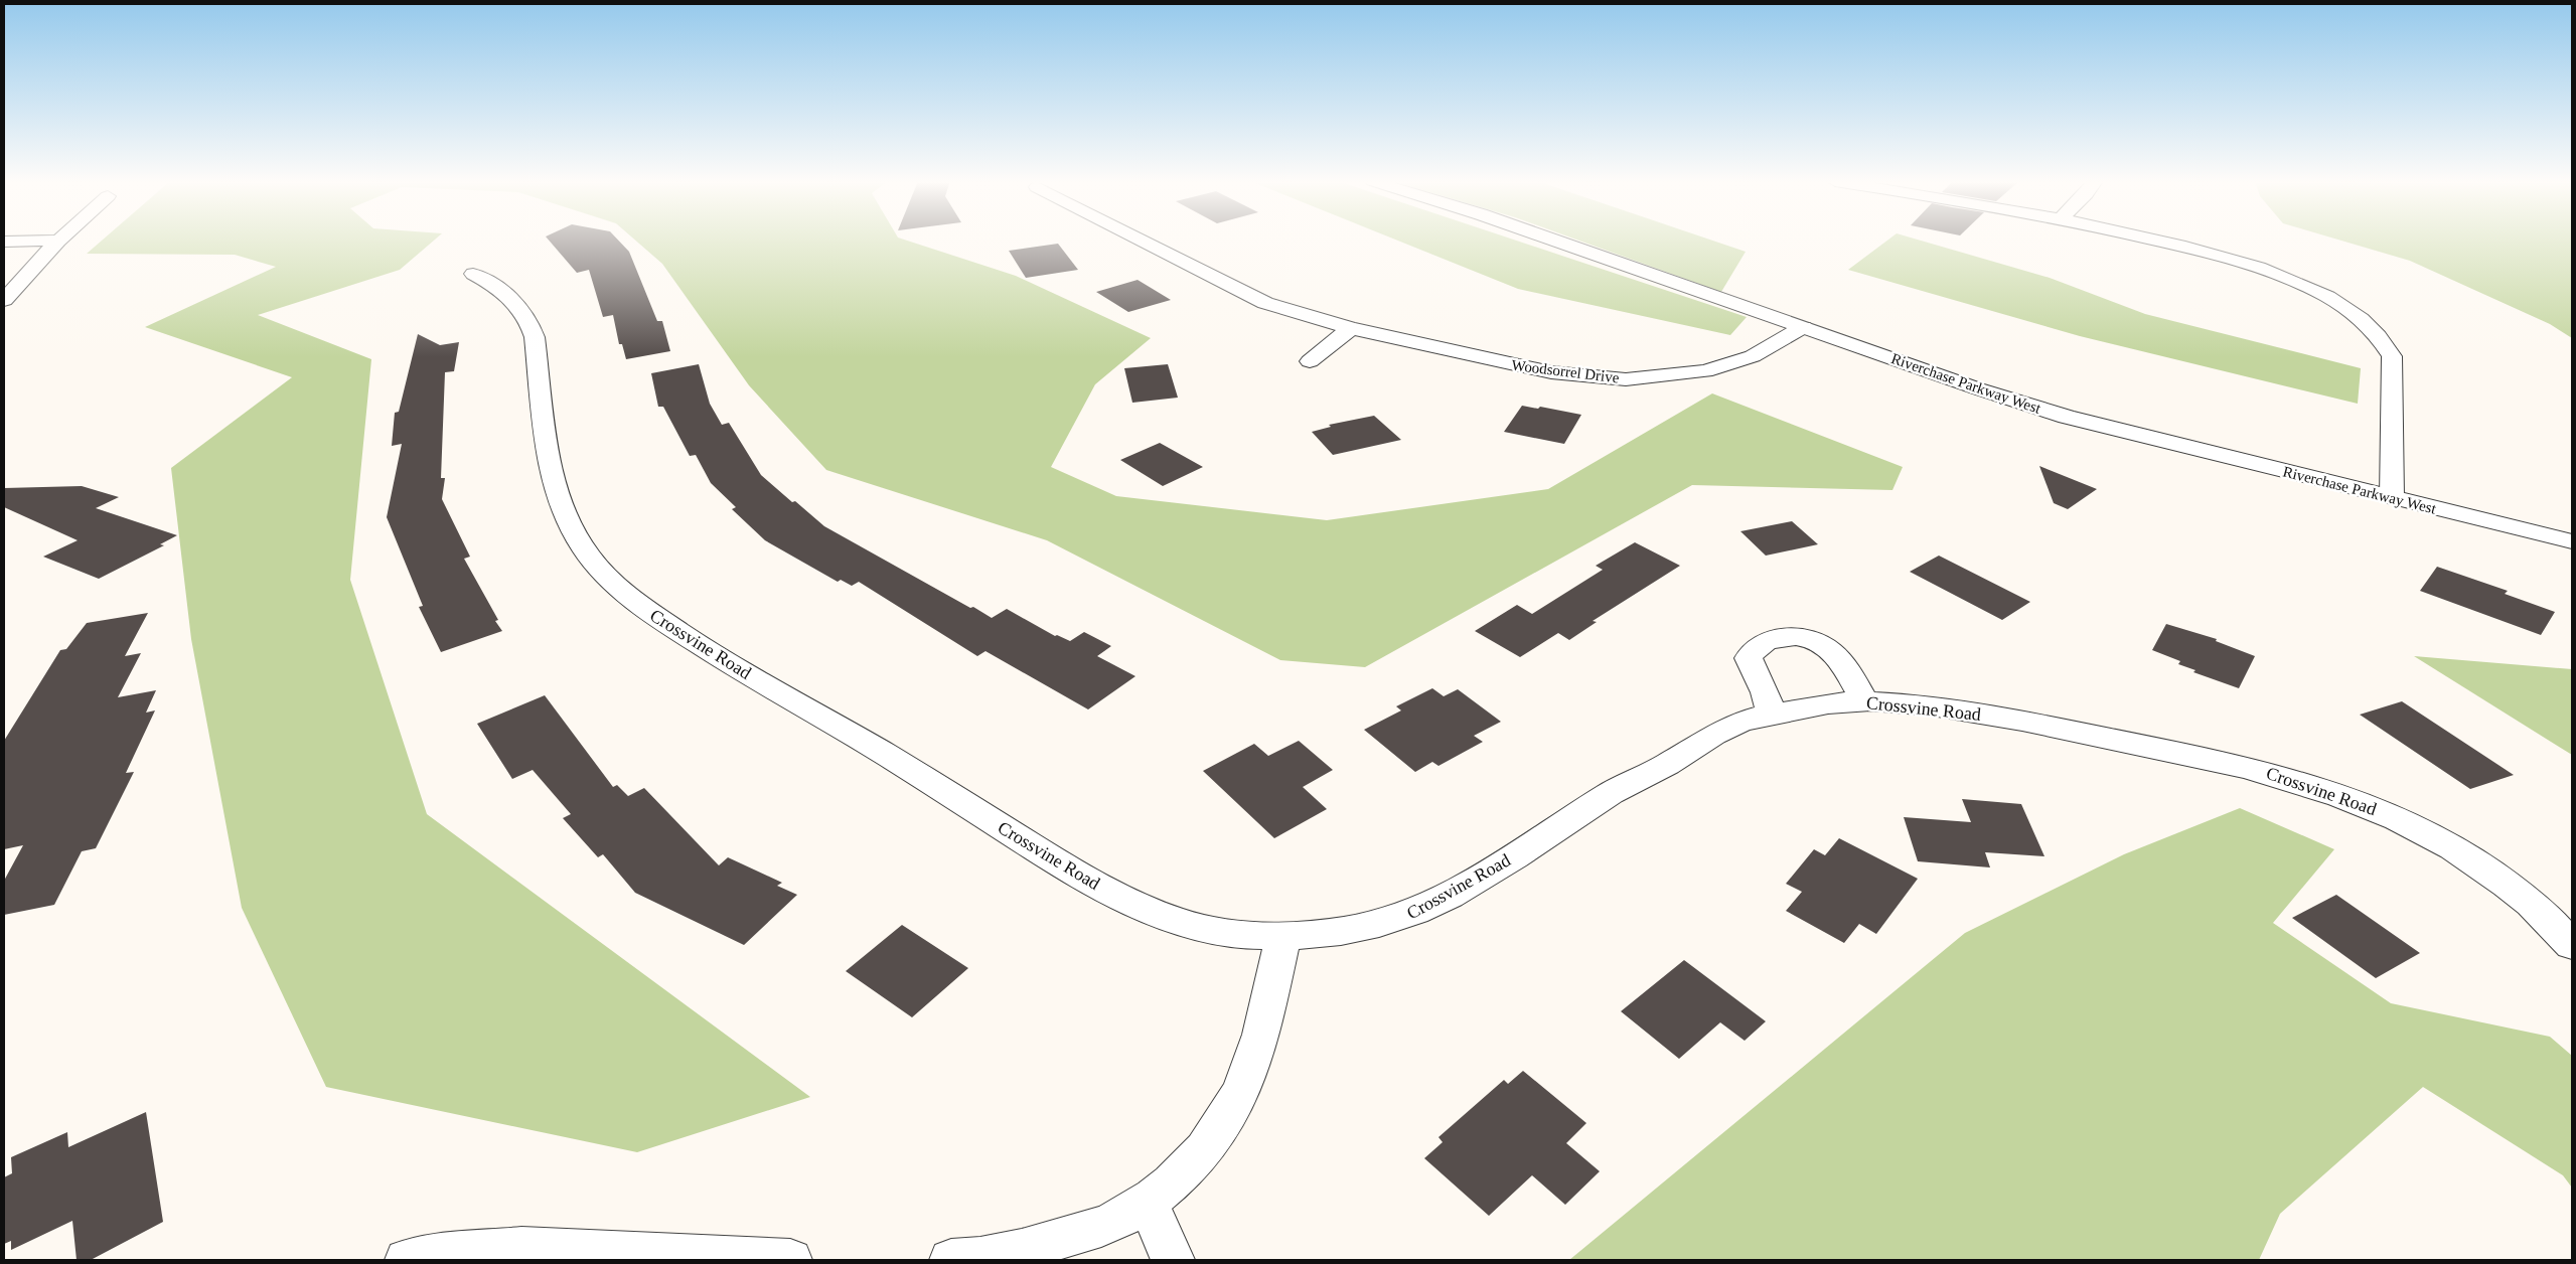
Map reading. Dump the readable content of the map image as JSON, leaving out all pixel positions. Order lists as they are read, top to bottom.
{
  "streets": {
    "street": ["Woodsorrel Drive", "Riverchase Parkway West", "Crossvine Road"]
  },
  "crossings": [
    ["Woodsorrel Drive", "Riverchase Parkway West"]
  ]
}
